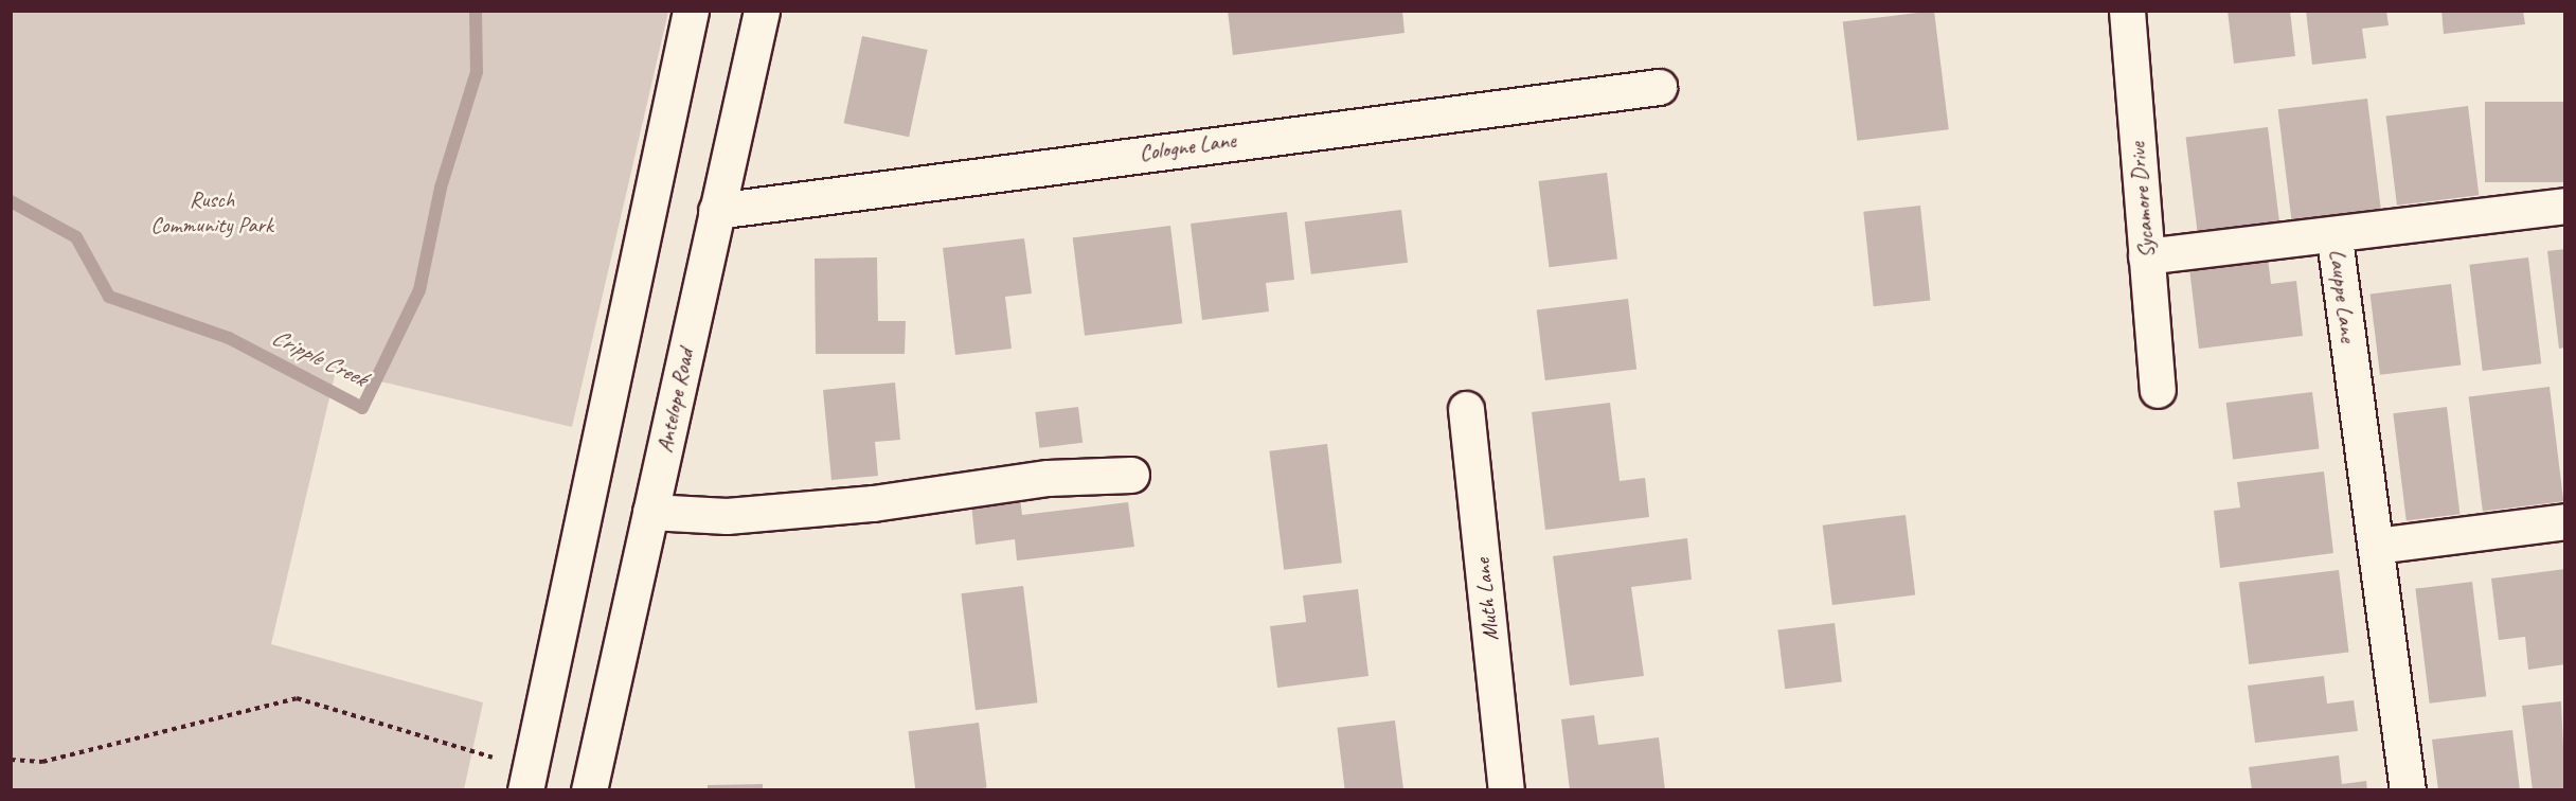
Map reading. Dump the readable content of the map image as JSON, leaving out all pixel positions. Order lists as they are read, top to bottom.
{
  "streets": {
    "street": [
      "Cologne Lane",
      "Sycamore Drive",
      "Lauppe Lane",
      "Antelope Road",
      "Muth Lane"
    ]
  },
  "crossings": [
    ["Cologne Lane", "Antelope Road"]
  ],
  "water": ["Cripple Creek"],
  "parks": ["Rusch Community Park"]
}
